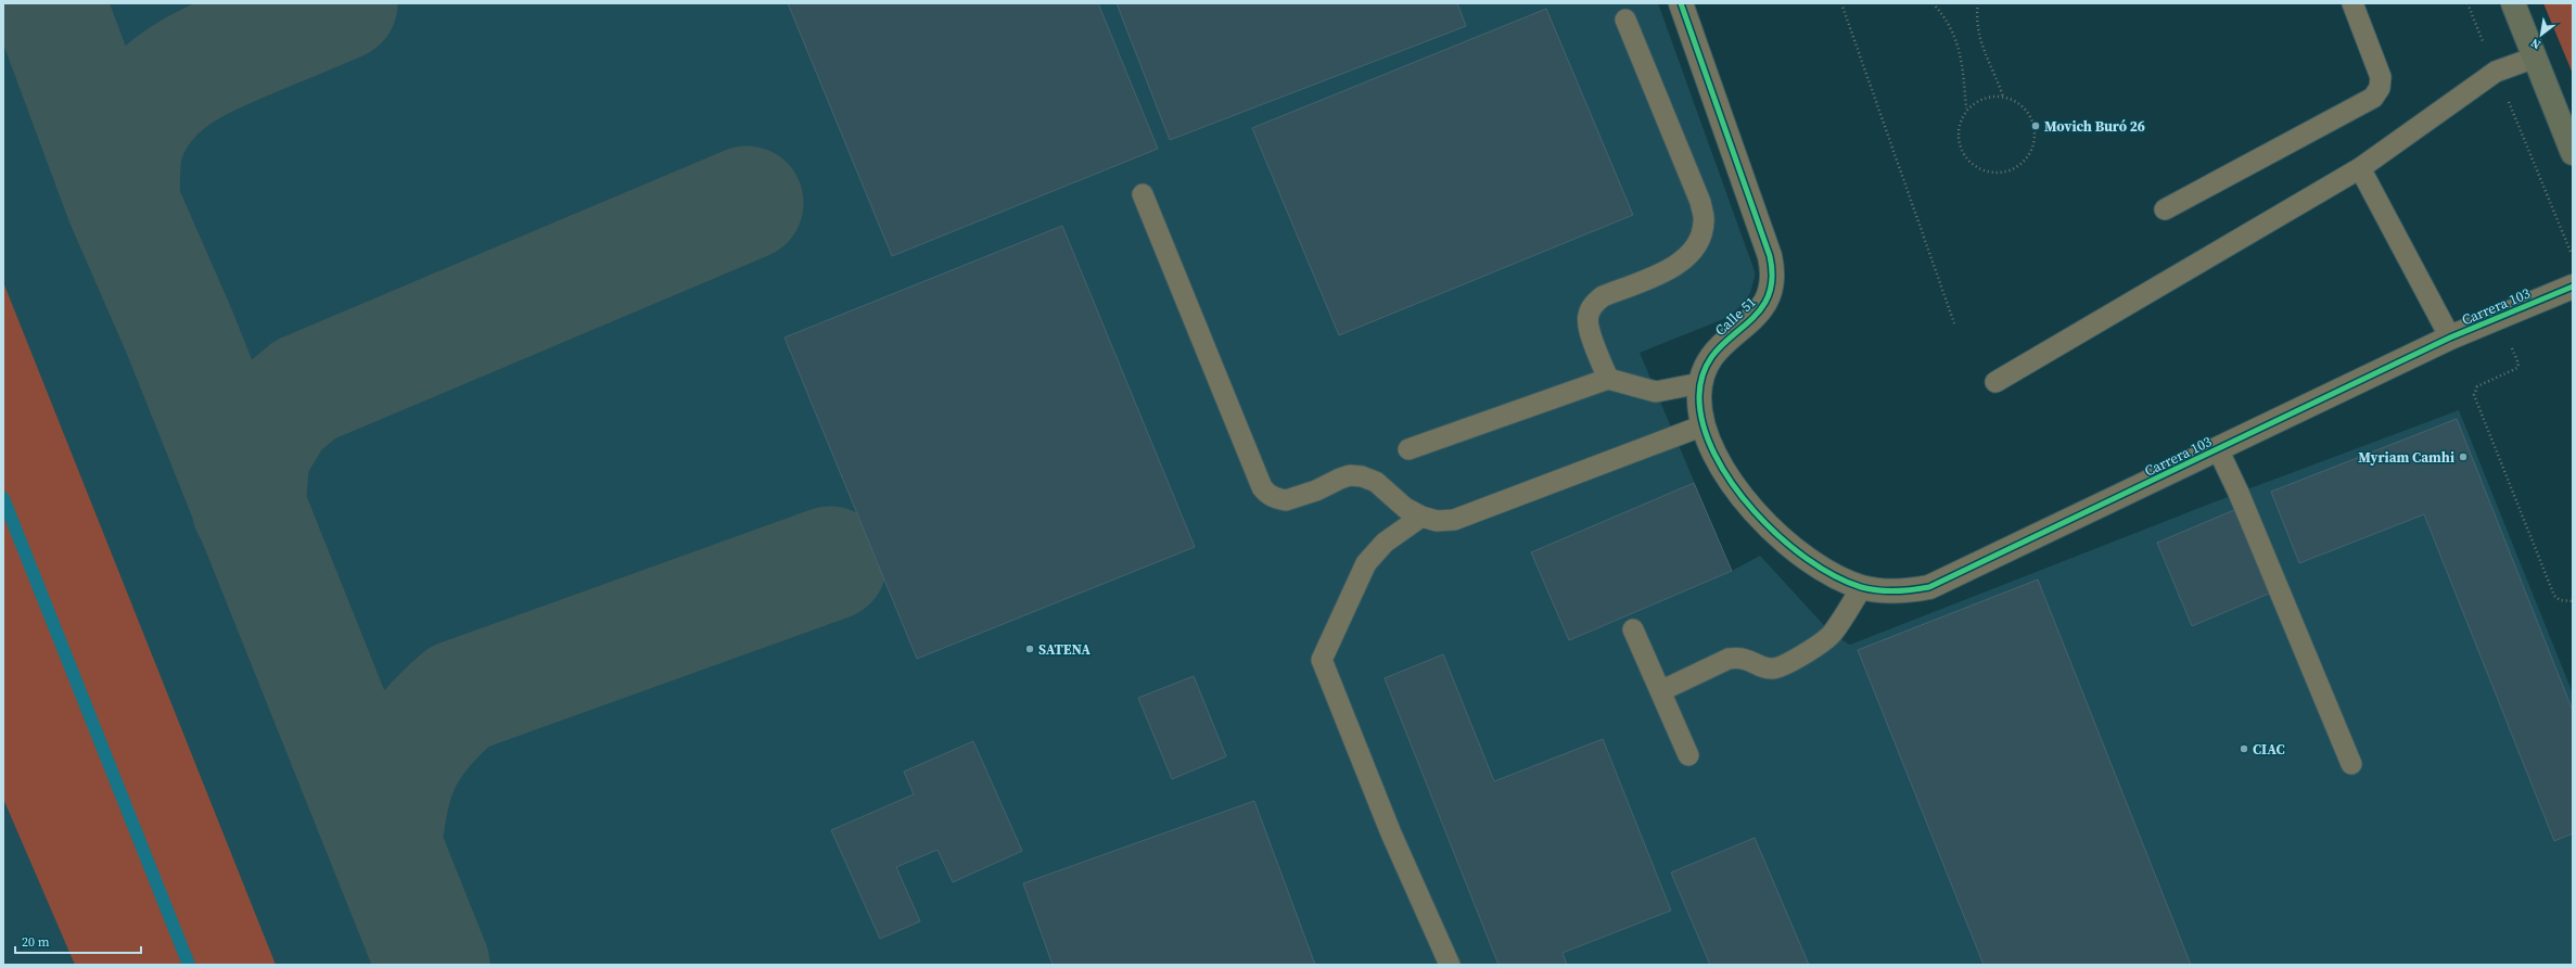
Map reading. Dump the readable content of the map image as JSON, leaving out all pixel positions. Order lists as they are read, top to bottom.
{
  "streets": {
    "street": ["Carrera 103", "Calle 51"]
  },
  "crossings": [
    ["Carrera 103", "Calle 51"]
  ],
  "places": [
    "Movich Buró 26",
    "Myriam Camhi",
    "SATENA",
    "CIAC"
  ],
  "scale_bar": "20 m",
  "north": "bottom left"
}
